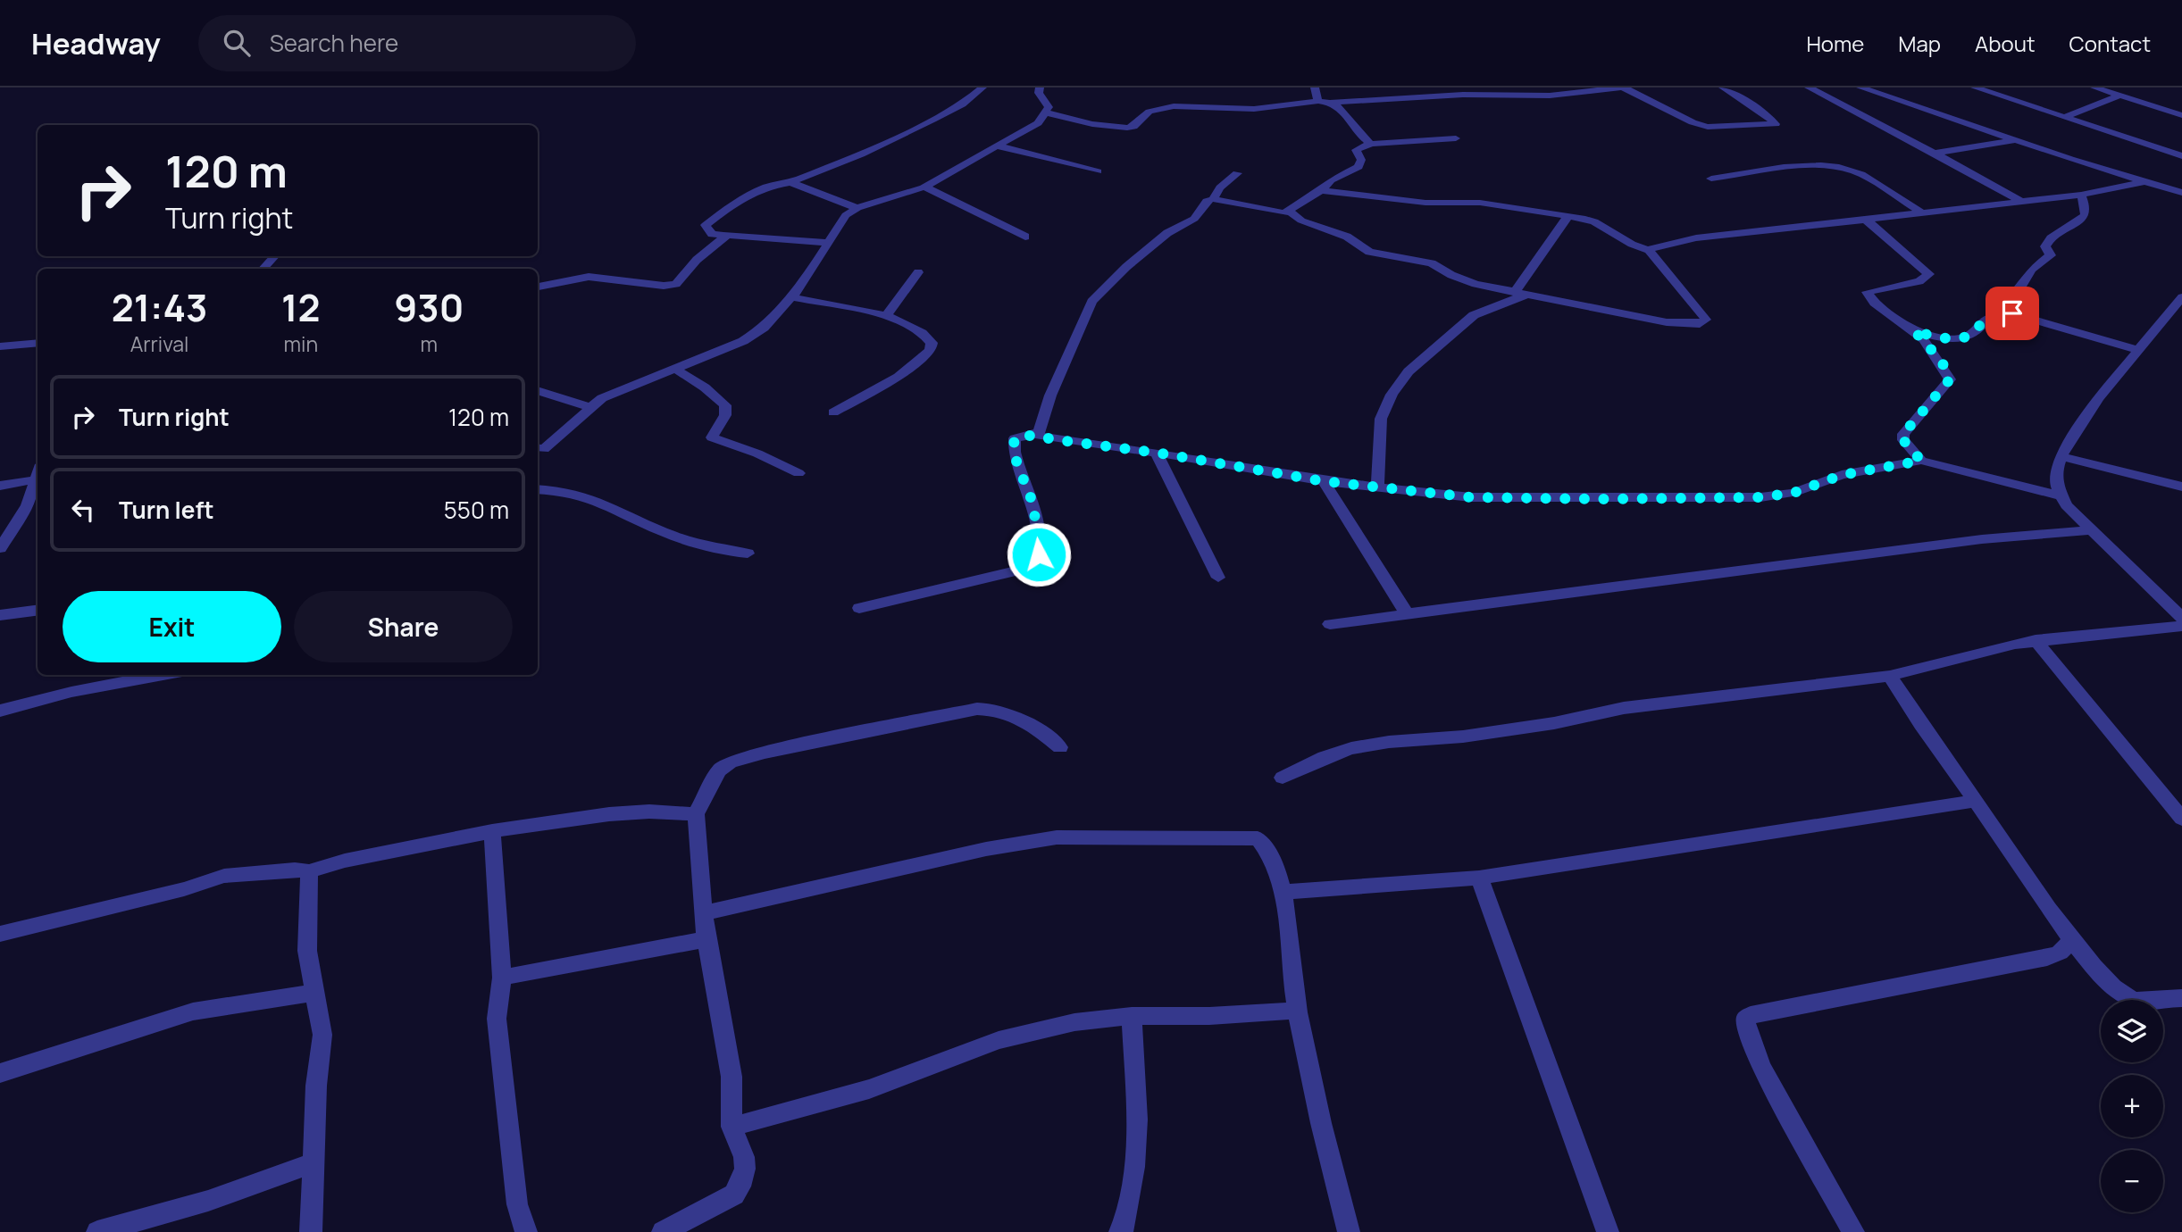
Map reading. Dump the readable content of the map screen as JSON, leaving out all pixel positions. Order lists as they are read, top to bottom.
{
  "page": {
    "header": "Headway",
    "search": "Search here",
    "nav": [
      "Home",
      "Map",
      "About",
      "Contact"
    ],
    "turn": ["120 m", "Turn right"],
    "eta": [
      "21:43",
      "Arrival",
      "12",
      "min",
      "930",
      "m"
    ],
    "list": [
      {
        "name": "Turn right",
        "value": "120 m"
      },
      {
        "name": "Turn left",
        "value": "550 m"
      }
    ],
    "buttons": ["Exit", "Share"],
    "map_buttons": ["+", "−"]
  }
}
